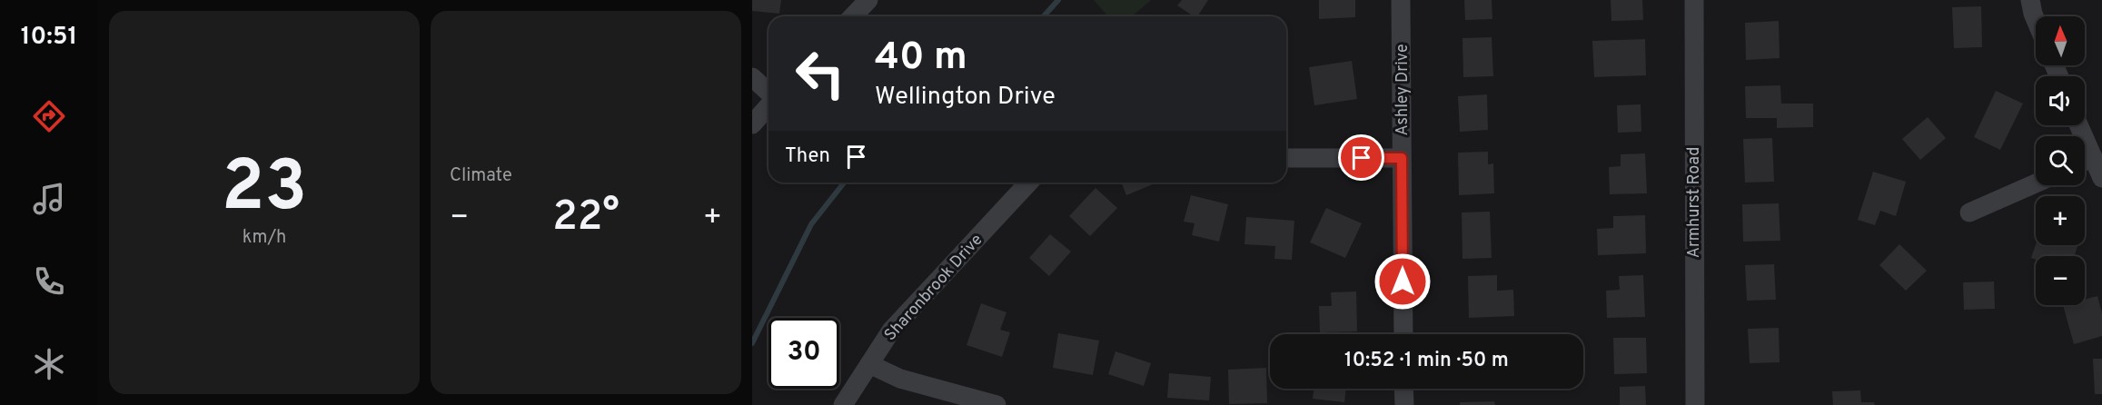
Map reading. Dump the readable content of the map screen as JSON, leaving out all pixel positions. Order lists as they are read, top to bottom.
{
  "streets": {
    "street": ["Ashley Drive", "Armhurst Road", "Sharonbrook Drive"]
  },
  "north": "top",
  "page": {
    "tabs": "10:51",
    "tile": [
      ["23", "km/h"],
      "Climate"
    ],
    "map_buttons": ["+", "−"],
    "turn": ["40 m", "Wellington Drive"],
    "then": "Then",
    "heat": ["−", "22°", "+"],
    "limit": "30",
    "trip": "10:52 · 1 min · 50 m"
  }
}
